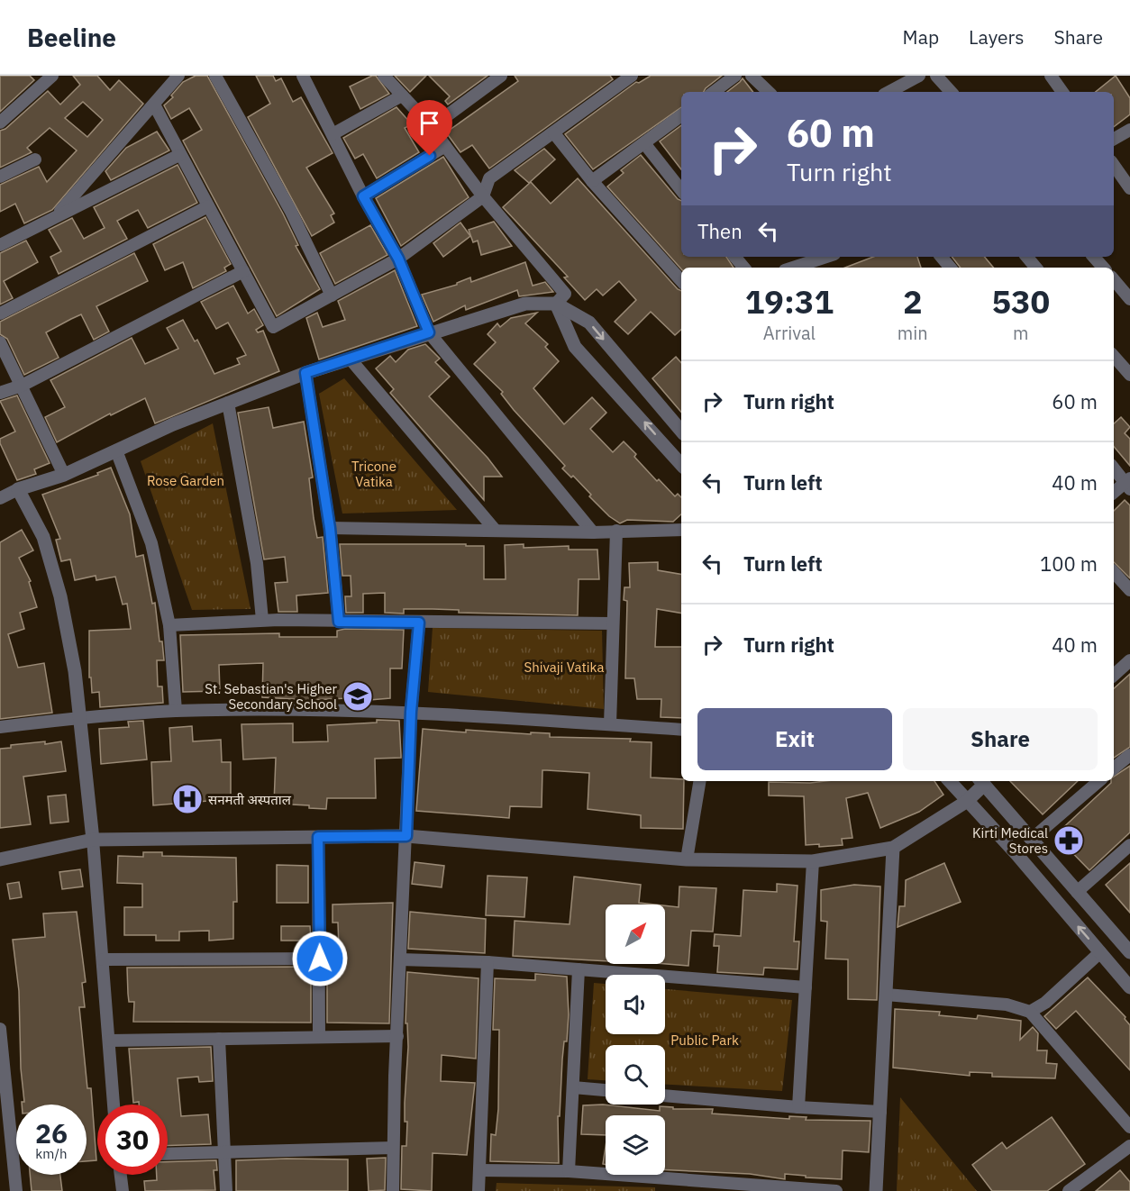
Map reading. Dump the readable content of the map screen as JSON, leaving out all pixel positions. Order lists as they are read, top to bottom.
{
  "parks": [
    "Tricone Vatika",
    "Rose Garden",
    "Shivaji Vatika",
    "Public Park"
  ],
  "places": {
    "school or university": ["St. Sebastian's Higher Secondary School"],
    "hospital": ["सनमती अस्पताल"],
    "pharmacy": ["Kirti Medical Stores"]
  },
  "north": "top right",
  "page": {
    "header": "Beeline",
    "nav": ["Map", "Layers", "Share"],
    "turn": ["60 m", "Turn right"],
    "then": "Then",
    "eta": [
      "19:31",
      "Arrival",
      "2",
      "min",
      "530",
      "m"
    ],
    "list": [
      {
        "name": "Turn right",
        "value": "60 m"
      },
      {
        "name": "Turn left",
        "value": "40 m"
      },
      {
        "name": "Turn left",
        "value": "100 m"
      },
      {
        "name": "Turn right",
        "value": "40 m"
      }
    ],
    "buttons": ["Exit", "Share"],
    "speed": "26 km/h",
    "limit": "30"
  }
}
